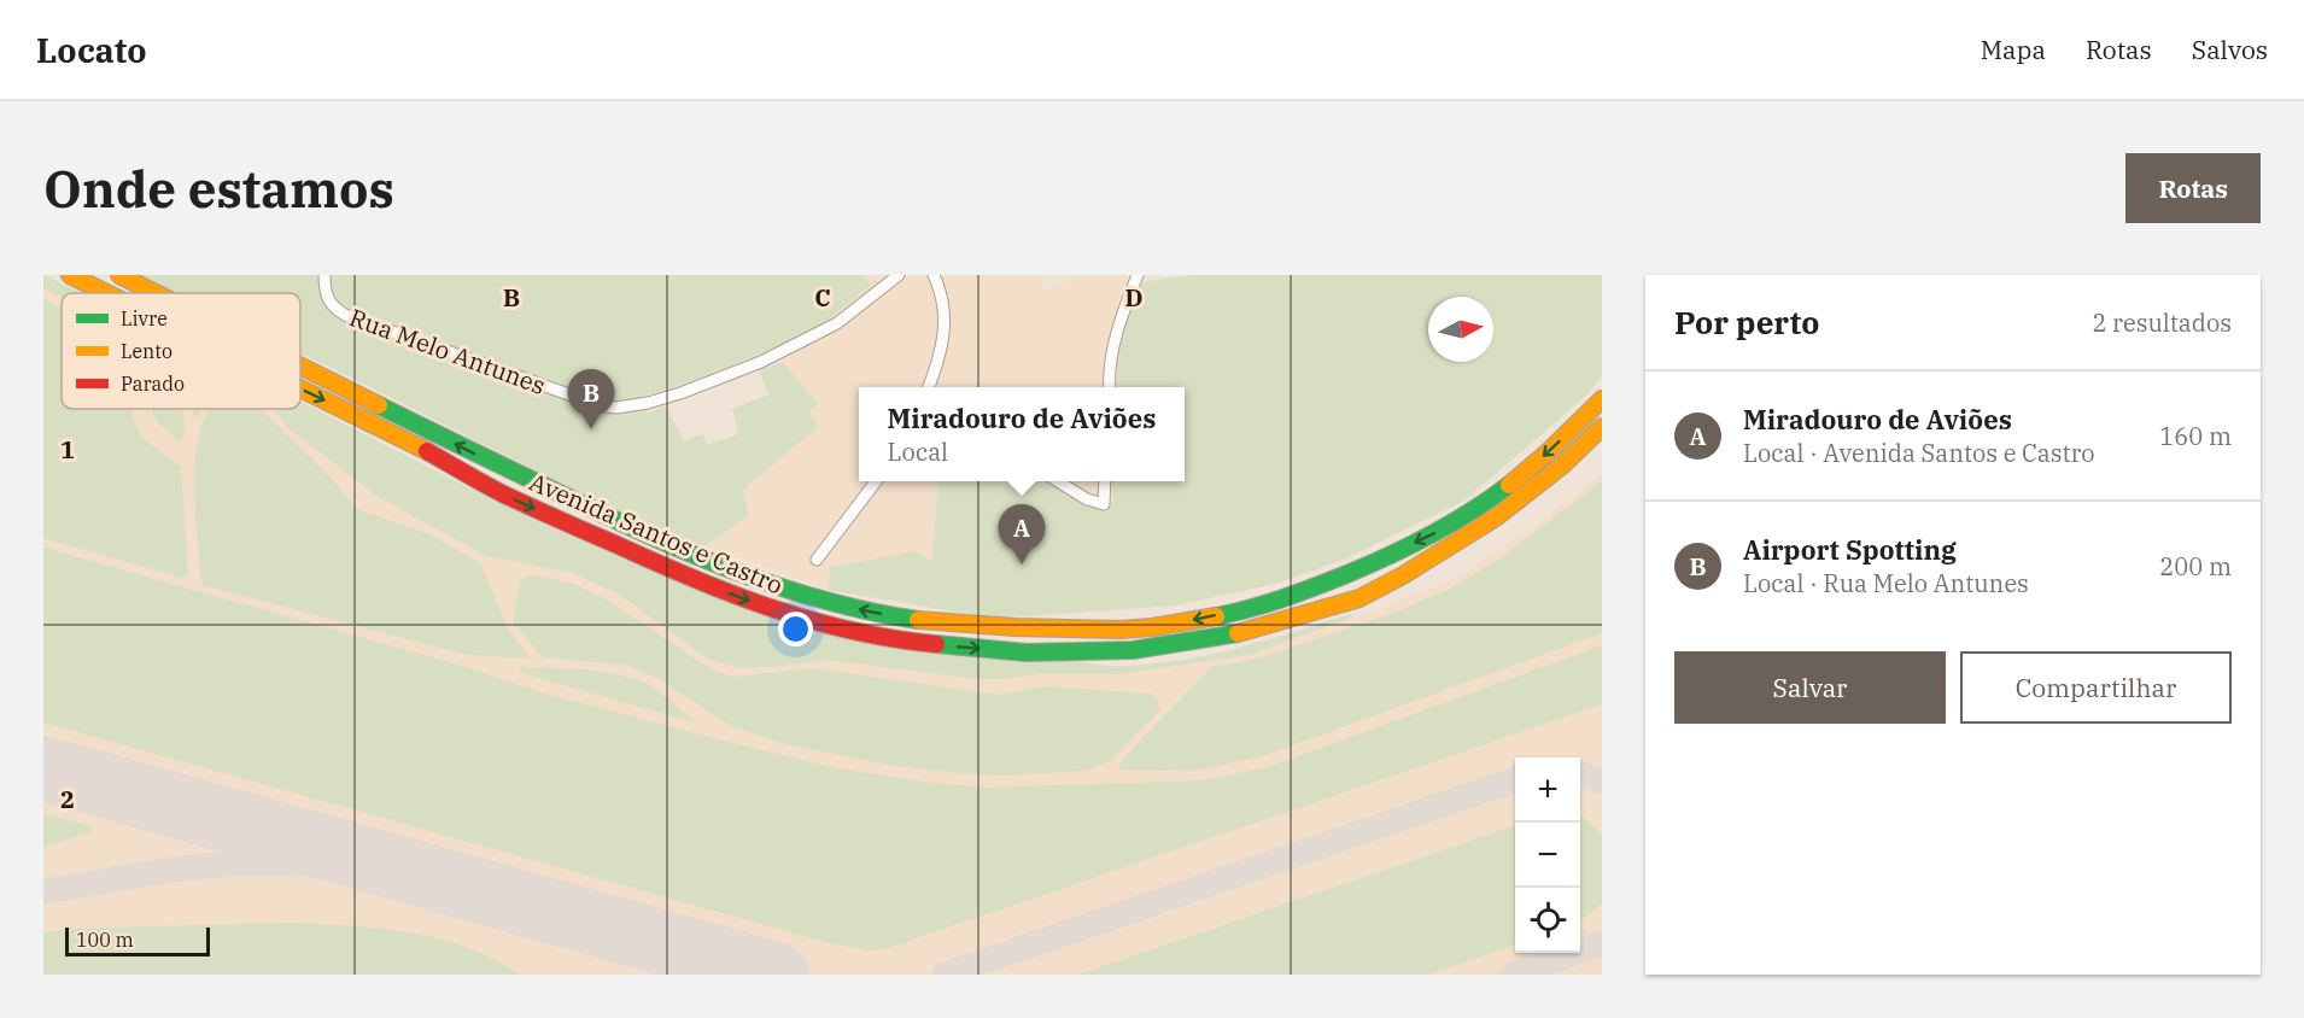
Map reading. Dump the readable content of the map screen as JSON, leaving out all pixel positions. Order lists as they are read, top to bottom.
{
  "streets": {
    "main road": ["Avenida Santos e Castro"],
    "street": ["Rua Melo Antunes"]
  },
  "legend": ["Livre", "Lento", "Parado"],
  "scale_bar": "100 m",
  "north": "right",
  "page": {
    "header": "Locato",
    "nav": ["Mapa", "Rotas", "Salvos"],
    "buttons": [
      "Rotas",
      ["Salvar", "Compartilhar"]
    ],
    "title": "Onde estamos",
    "heading": ["Por perto", "2 resultados"],
    "pins": ["B", "A"],
    "list": [
      {
        "mark": "A",
        "name": "Miradouro de Aviões",
        "note": "Local · Avenida Santos e Castro",
        "value": "160 m"
      },
      {
        "mark": "B",
        "name": "Airport Spotting",
        "note": "Local · Rua Melo Antunes",
        "value": "200 m"
      }
    ],
    "popup": ["Miradouro de Aviões", "Local"],
    "map_buttons": ["+", "−"],
    "scale": "100 m"
  },
  "grid": {
    "columns": ["B", "C", "D"],
    "rows": ["1", "2"]
  }
}
